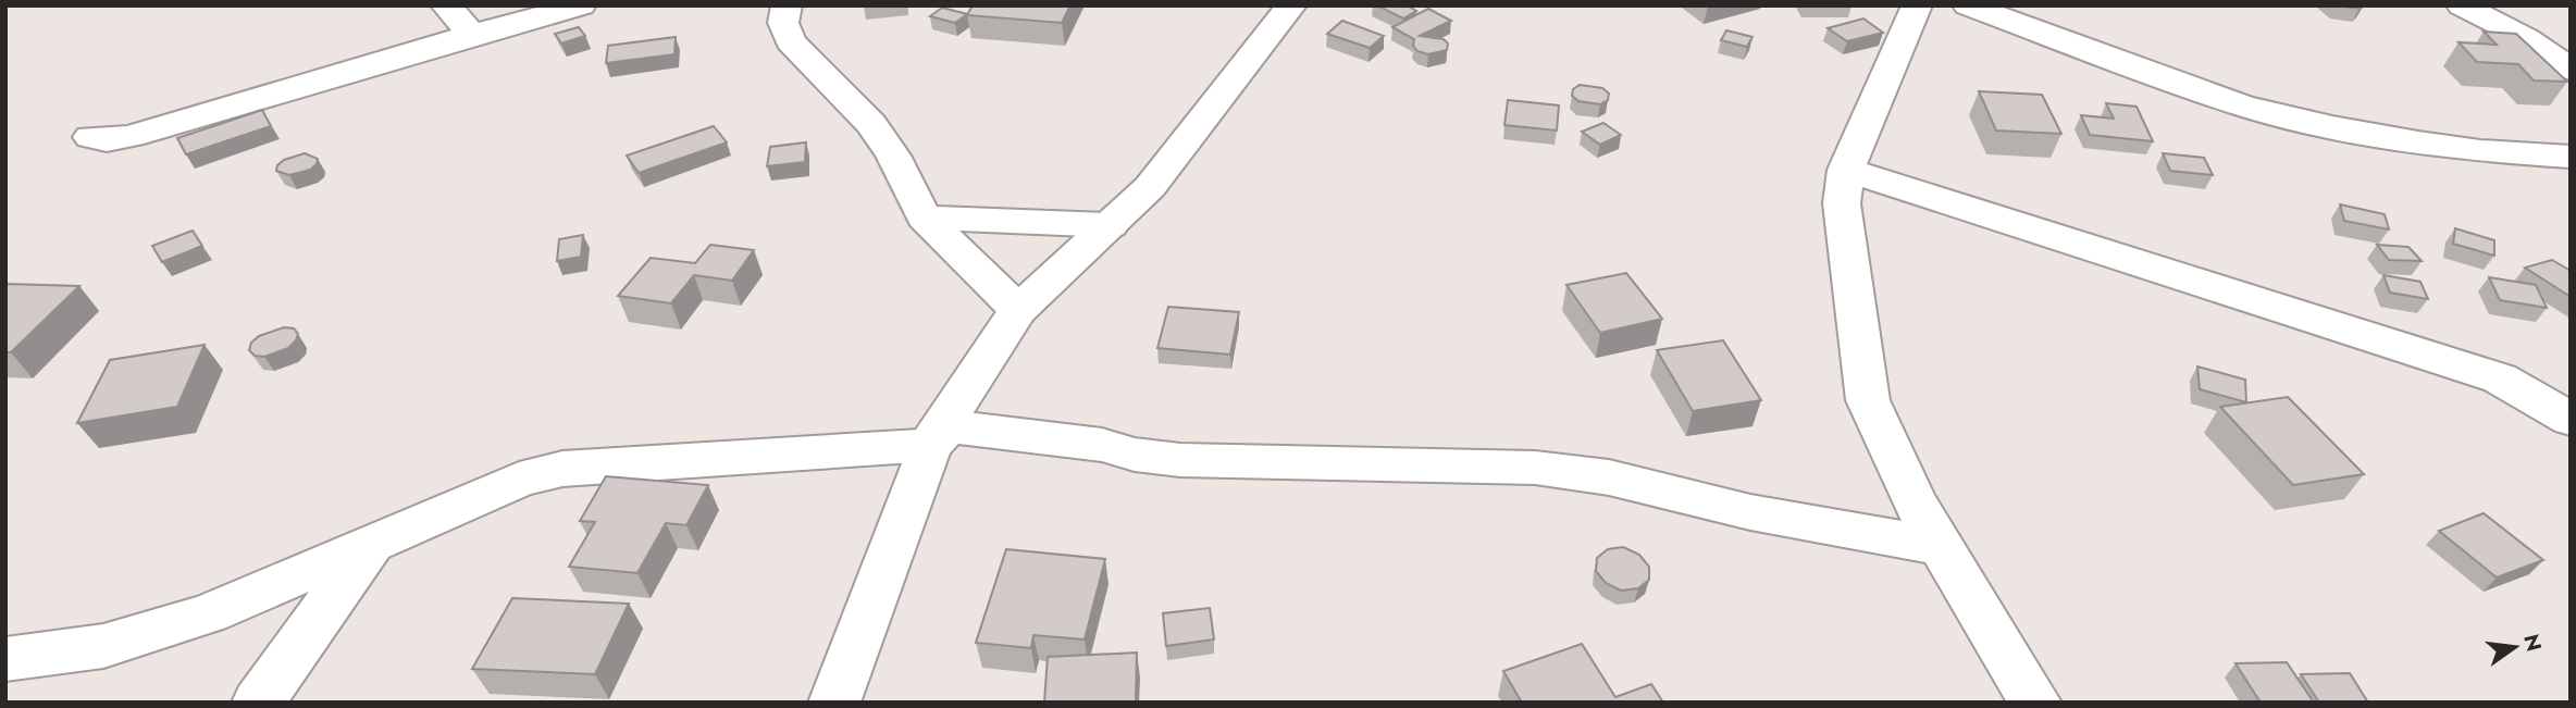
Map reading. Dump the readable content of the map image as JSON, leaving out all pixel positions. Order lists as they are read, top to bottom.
{
  "north": "right"
}
